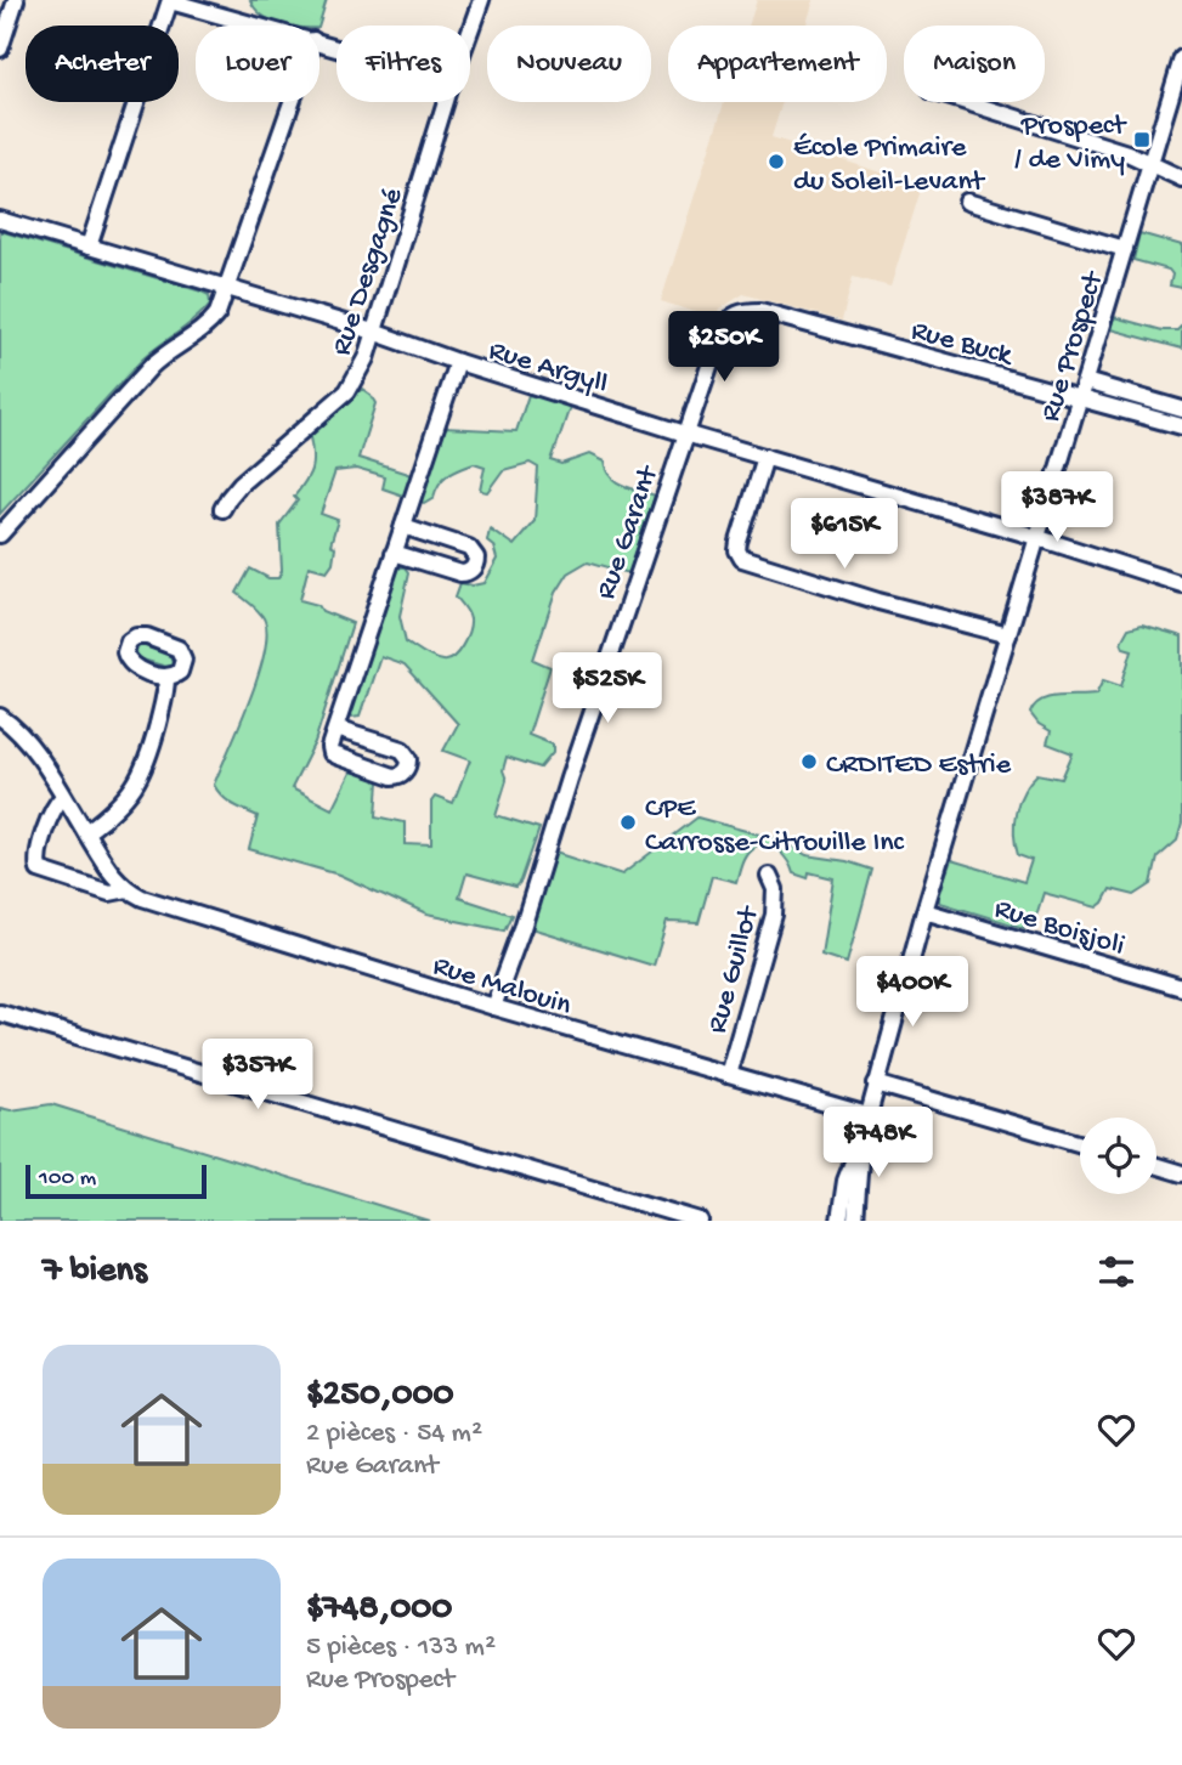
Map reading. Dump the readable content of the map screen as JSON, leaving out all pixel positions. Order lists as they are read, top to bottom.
{
  "streets": {
    "street": [
      "Rue Desgagné",
      "Rue Buck",
      "Rue Prospect",
      "Rue Argyll",
      "Rue Garant",
      "Rue Boisjoli",
      "Rue Guillot",
      "Rue Malouin"
    ]
  },
  "crossings": [
    ["Rue Desgagné", "Rue Argyll"],
    ["Rue Buck", "Rue Prospect"],
    ["Rue Buck", "Rue Garant"],
    ["Rue Prospect", "Rue Argyll"],
    ["Rue Prospect", "Rue Boisjoli"],
    ["Rue Prospect", "Rue Malouin"],
    ["Rue Argyll", "Rue Garant"],
    ["Rue Garant", "Rue Malouin"],
    ["Rue Guillot", "Rue Malouin"]
  ],
  "places": {
    "transit": ["Prospect / de Vimy"],
    "other": ["École Primaire du Soleil-Levant", "CRDITED Estrie", "CPE Carrosse-Citrouille Inc"]
  },
  "scale_bar": "100 m",
  "page": {
    "chip": [
      "Acheter",
      "Louer",
      "Filtres",
      "Nouveau",
      "Appartement",
      "Maison"
    ],
    "price": [
      "$250K",
      "$387K",
      "$615K",
      "$525K",
      "$400K",
      "$357K",
      "$748K"
    ],
    "scale": "100 m",
    "heading": "7 biens",
    "list": [
      {
        "name": "$250,000",
        "note": "2 pièces · 54 m² · Rue Garant"
      },
      {
        "name": "$748,000",
        "note": "5 pièces · 133 m² · Rue Prospect"
      }
    ]
  }
}
